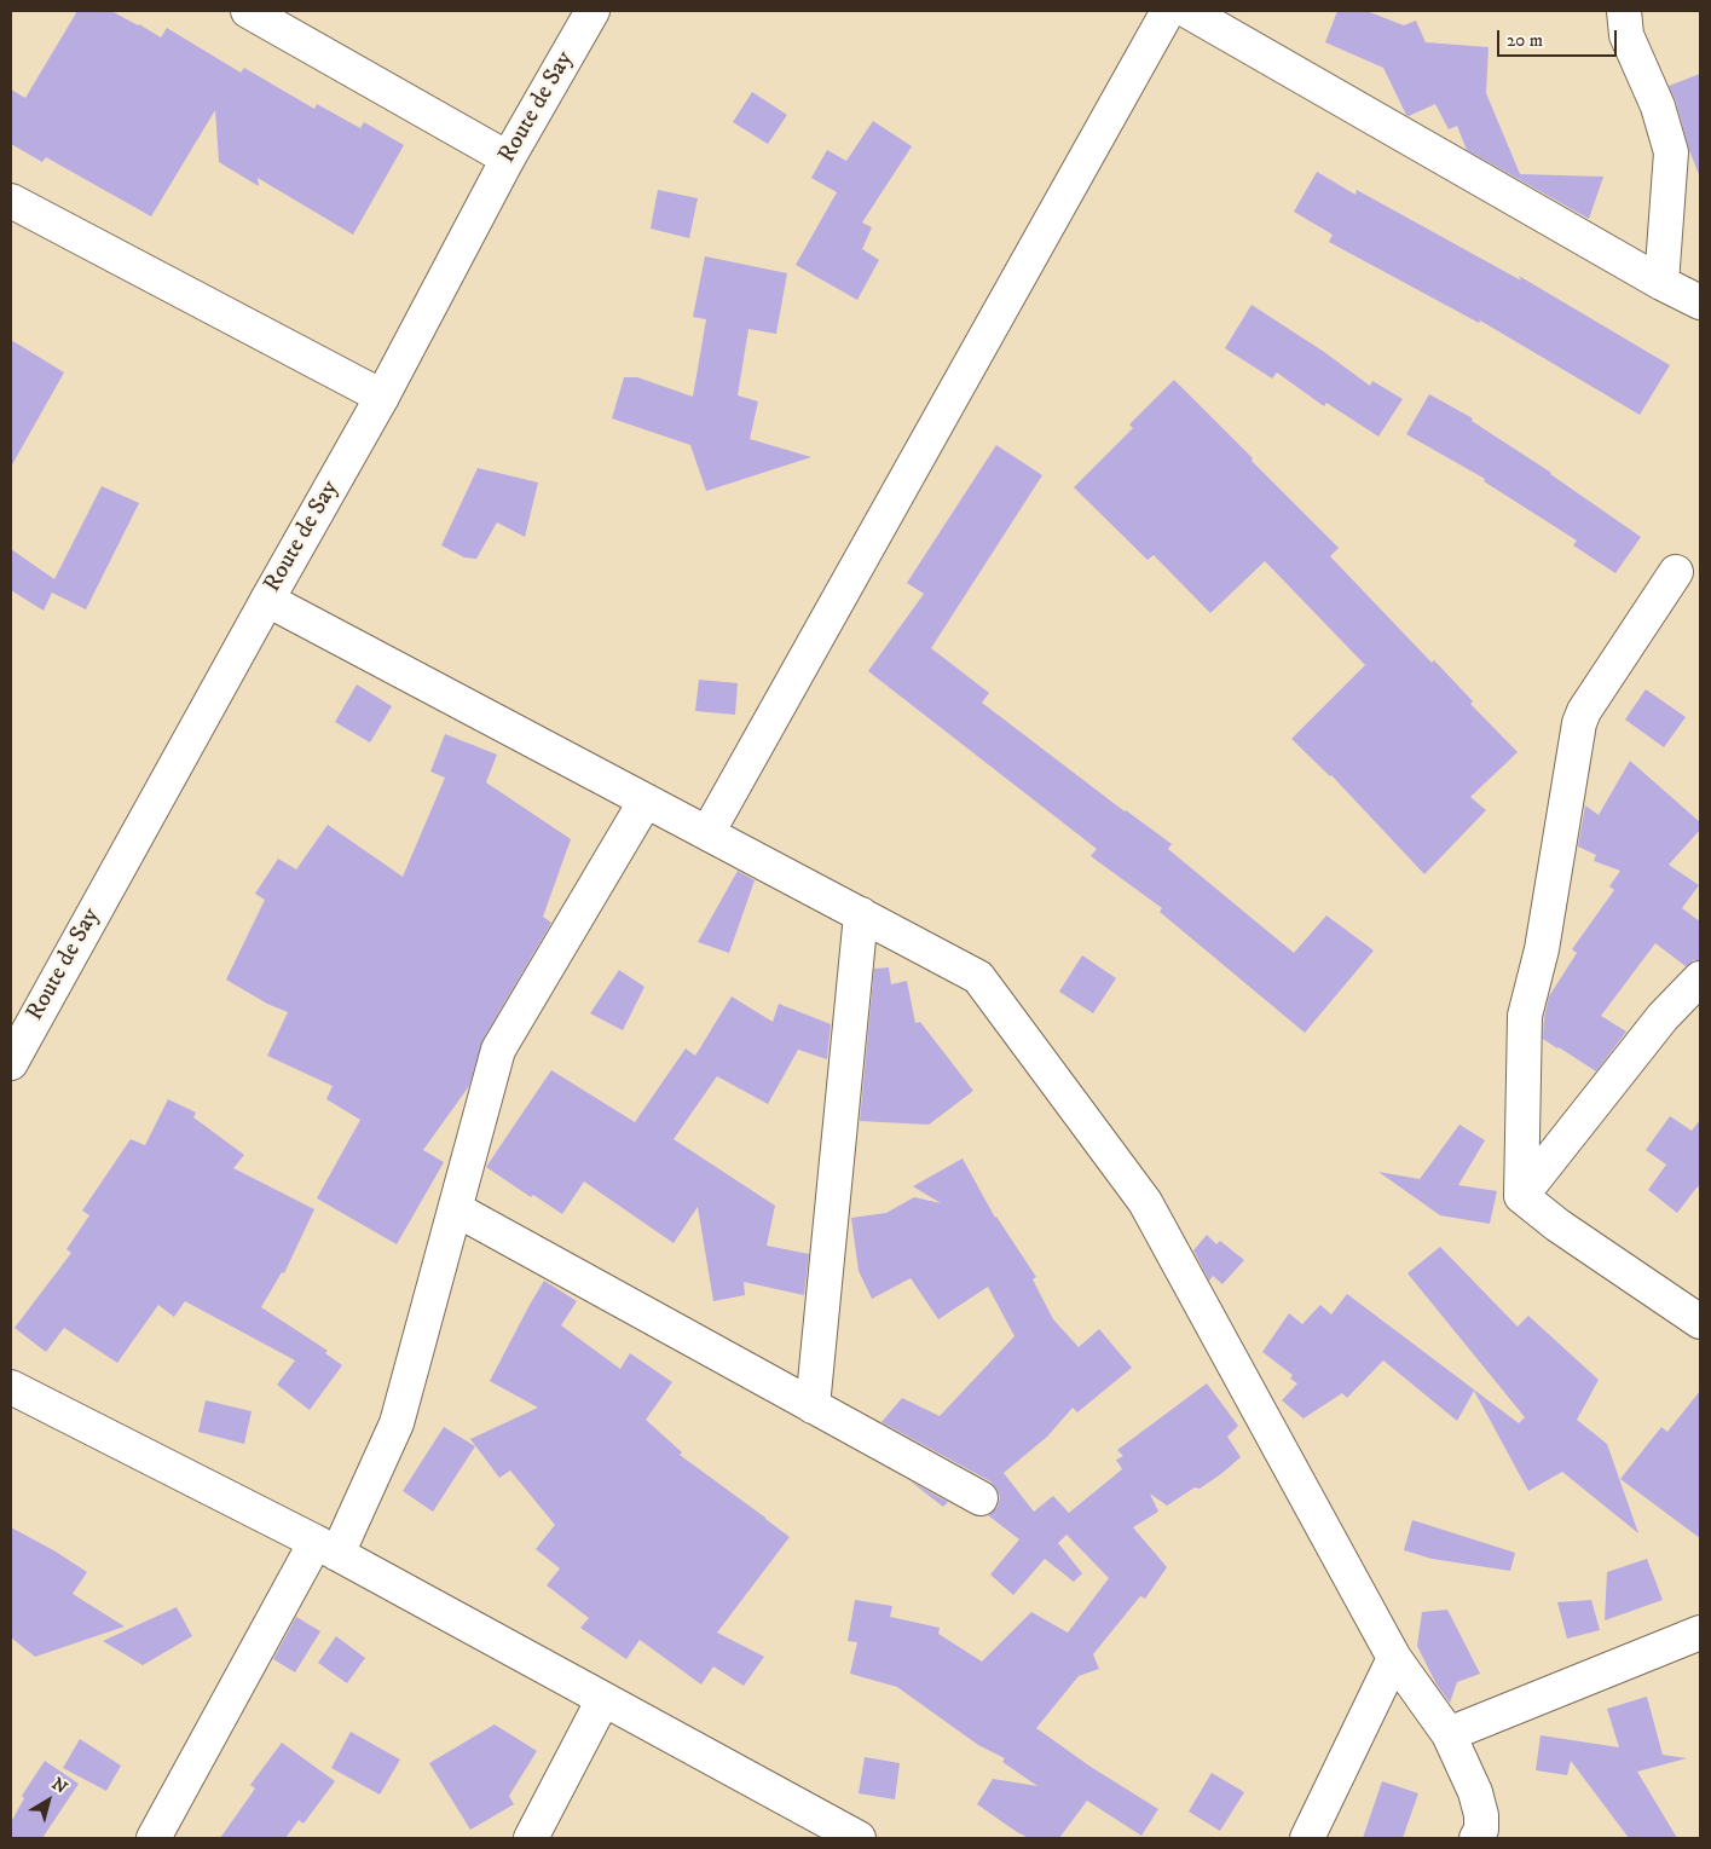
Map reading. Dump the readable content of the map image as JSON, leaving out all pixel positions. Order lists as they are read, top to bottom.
{
  "streets": {
    "street": ["Route de Say"]
  },
  "scale_bar": "20 m",
  "north": "top right"
}
